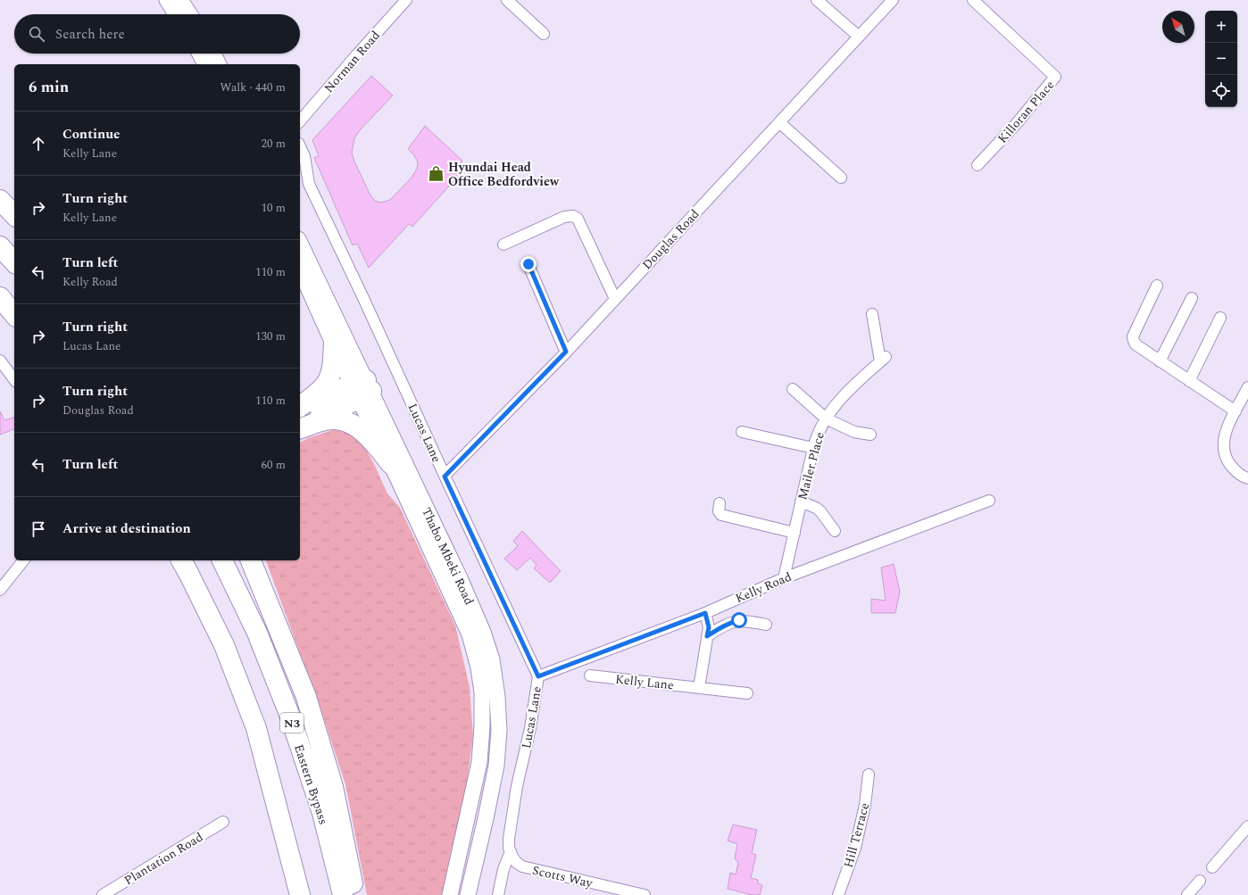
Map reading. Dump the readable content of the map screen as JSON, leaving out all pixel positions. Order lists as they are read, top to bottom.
{
  "streets": {
    "highway": ["N3", "Eastern Bypass"],
    "main road": ["Thabo Mbeki Road"],
    "street": [
      "Norman Road",
      "Killoran Place",
      "Douglas Road",
      "Lucas Lane",
      "Mailer Place",
      "Kelly Road",
      "Kelly Lane",
      "Hill Terrace",
      "Plantation Road",
      "Scotts Way"
    ]
  },
  "crossings": [
    ["Douglas Road", "Lucas Lane"],
    ["Lucas Lane", "Kelly Road"],
    ["Lucas Lane", "Scotts Way"],
    ["Mailer Place", "Kelly Road"]
  ],
  "places": {
    "shop": ["Hyundai Head Office Bedfordview"]
  },
  "north": "top left",
  "page": {
    "map_buttons": ["+", "−"],
    "search": "Search here",
    "heading": ["6 min", "Walk · 440 m"],
    "list": [
      ["Continue", "Kelly Lane", "20 m"],
      ["Turn right", "Kelly Lane", "10 m"],
      ["Turn left", "Kelly Road", "110 m"],
      ["Turn right", "Lucas Lane", "130 m"],
      ["Turn right", "Douglas Road", "110 m"],
      ["Turn left", "60 m"],
      "Arrive at destination"
    ]
  }
}
